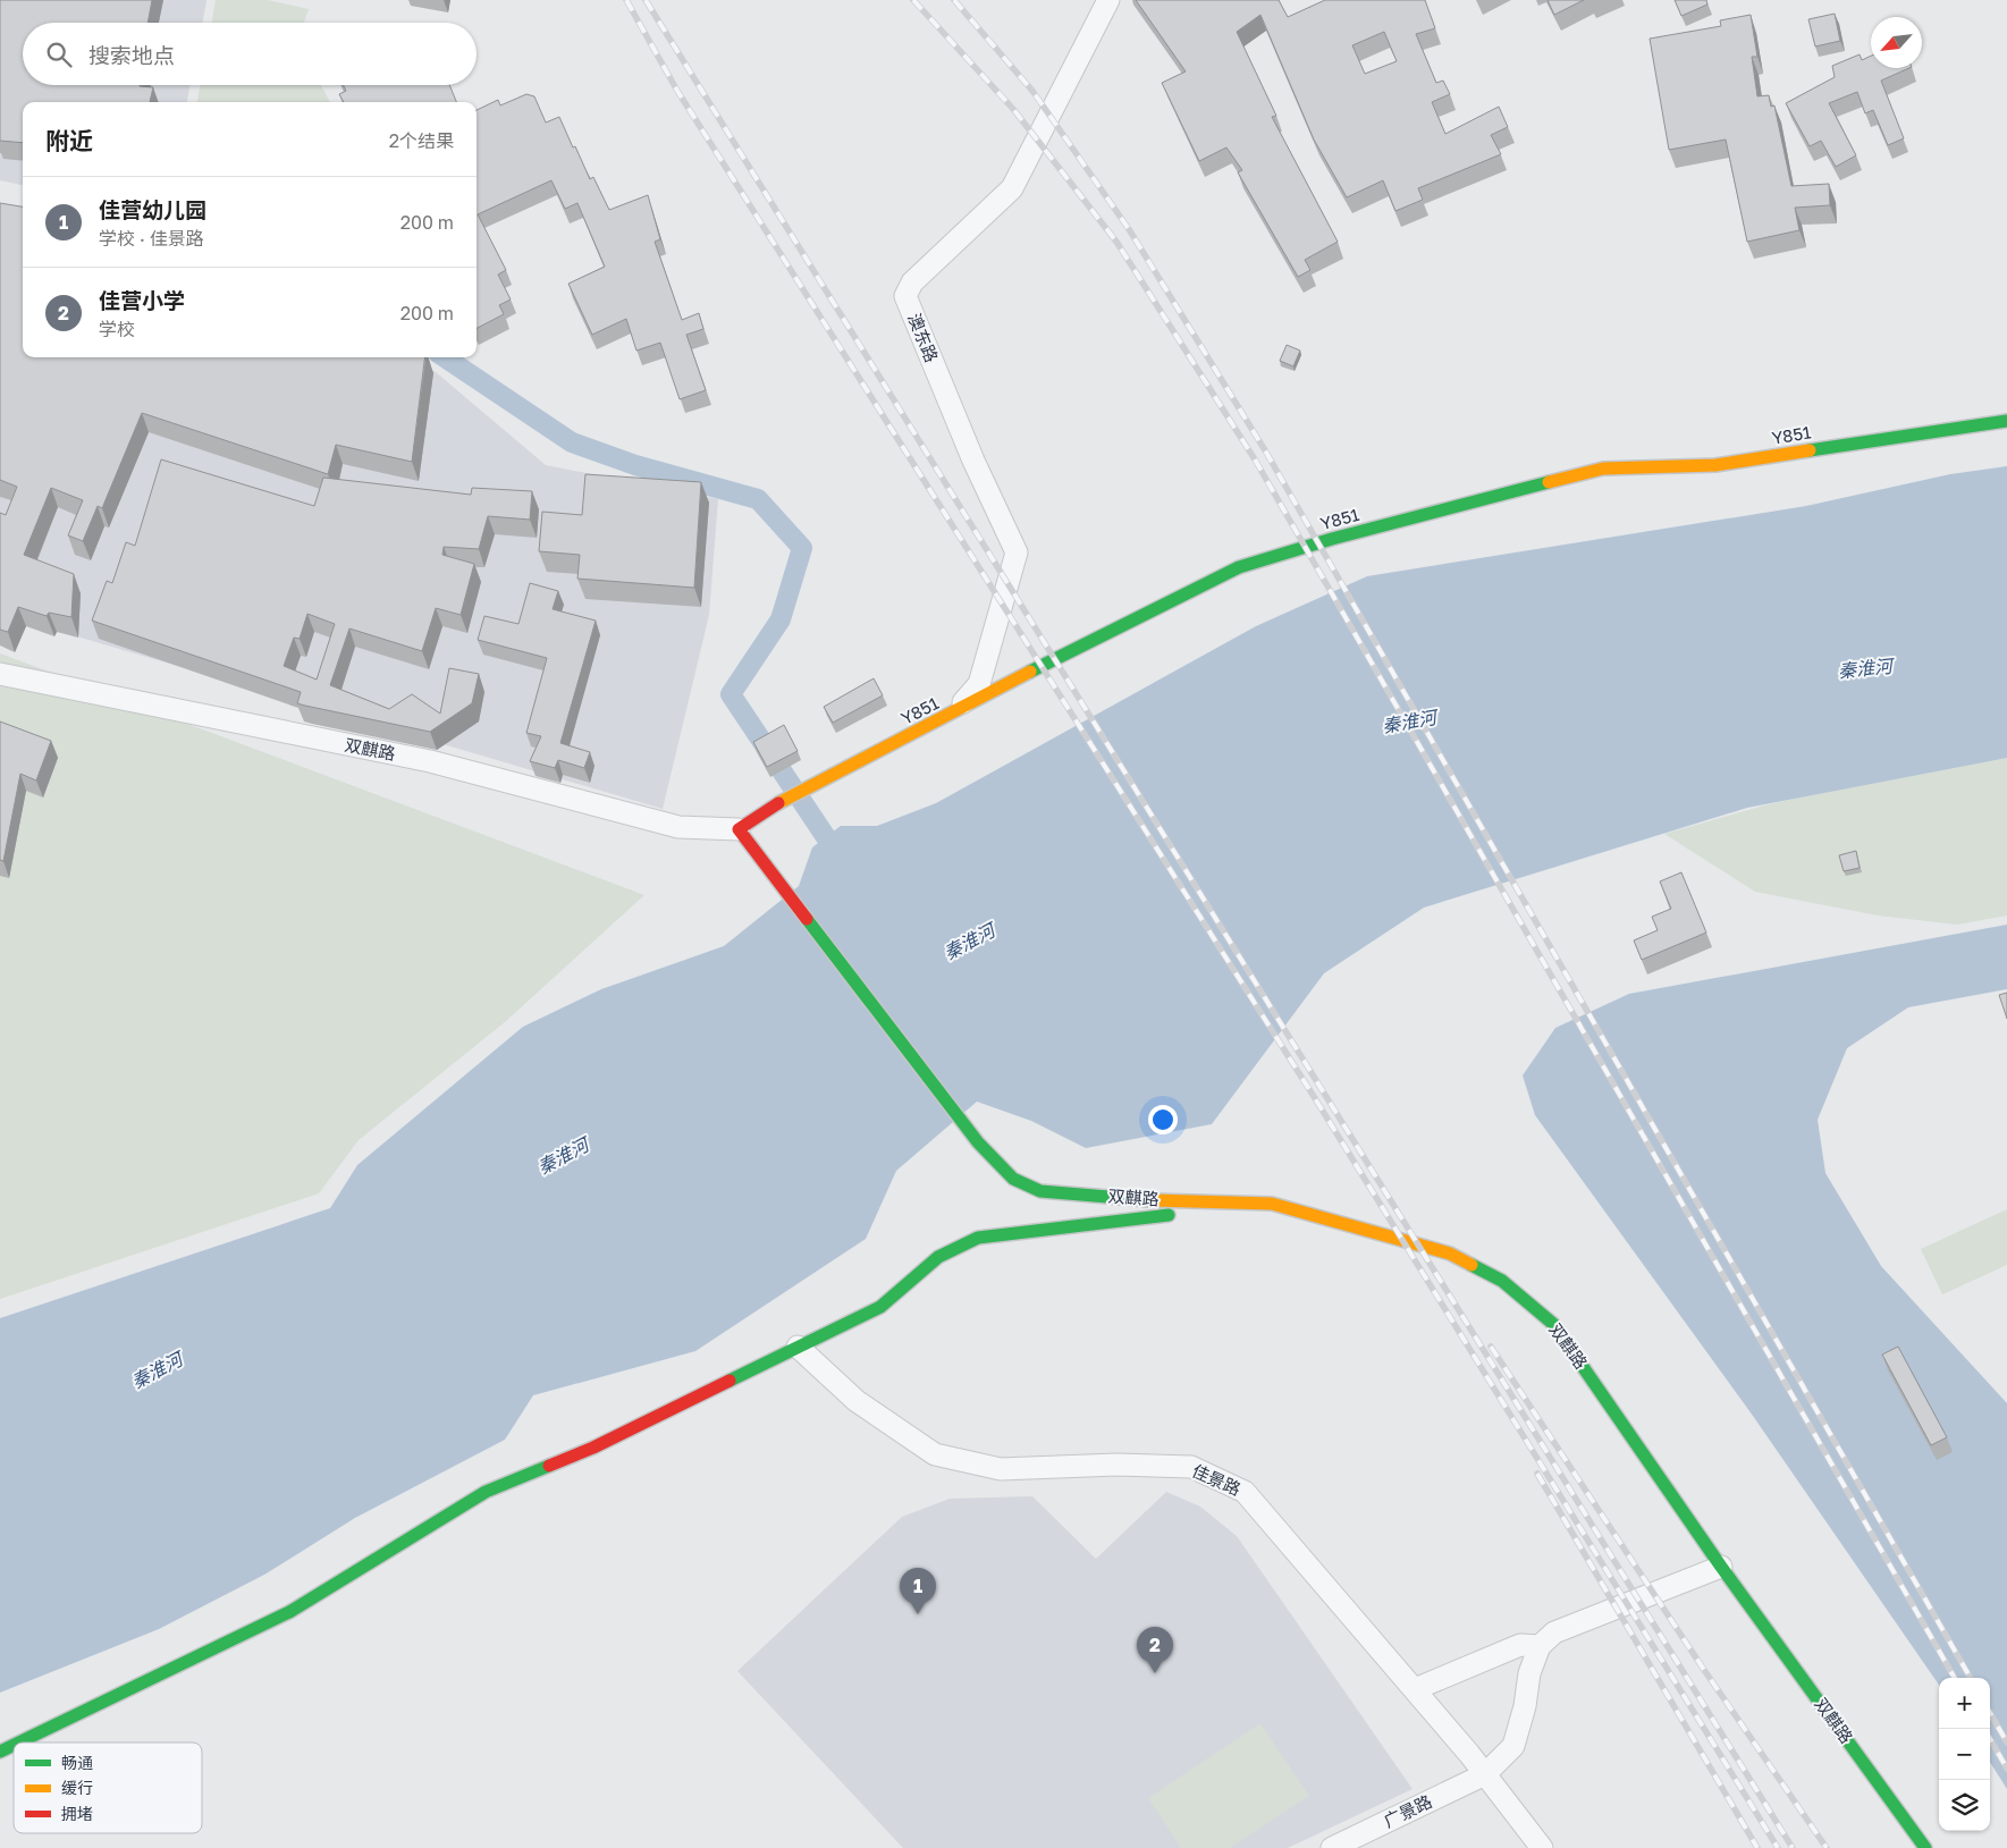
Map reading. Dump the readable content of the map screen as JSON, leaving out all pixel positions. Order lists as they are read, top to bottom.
{
  "streets": {
    "street": [
      "澳东路",
      "Y851",
      "双麒路",
      "佳景路",
      "广景路"
    ]
  },
  "crossings": [
    ["澳东路", "Y851"],
    ["Y851", "双麒路"],
    ["佳景路", "广景路"]
  ],
  "water": ["秦淮河"],
  "legend": ["畅通", "缓行", "拥堵"],
  "north": "bottom left",
  "page": {
    "search": "搜索地点",
    "heading": ["附近", "2个结果"],
    "list": [
      {
        "mark": "1",
        "name": "佳营幼儿园",
        "note": "学校 · 佳景路",
        "value": "200 m"
      },
      {
        "mark": "2",
        "name": "佳营小学",
        "note": "学校",
        "value": "200 m"
      }
    ],
    "pins": ["1", "2"],
    "map_buttons": ["+", "−"]
  }
}
